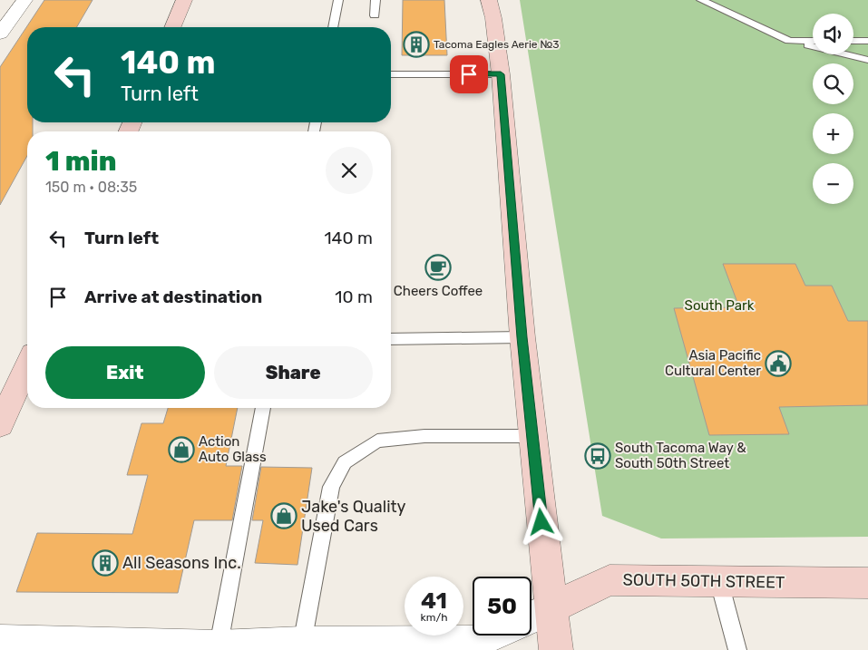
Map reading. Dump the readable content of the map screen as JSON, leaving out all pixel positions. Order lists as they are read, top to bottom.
{
  "streets": {
    "main road": ["SOUTH 50TH STREET"]
  },
  "parks": ["South Park"],
  "places": {
    "building": ["Tacoma Eagles Aerie №3", "All Seasons Inc."],
    "cafe": ["Cheers Coffee"],
    "public building": ["Asia Pacific Cultural Center"],
    "shop": ["Action Auto Glass", "Jake's Quality Used Cars"],
    "bus stop": ["South Tacoma Way & South 50th Street"]
  },
  "page": {
    "map_buttons": ["+", "−"],
    "turn": ["140 m", "Turn left"],
    "heading": ["1 min", "150 m · 08:35"],
    "list": [
      {
        "name": "Turn left",
        "value": "140 m"
      },
      {
        "name": "Arrive at destination",
        "value": "10 m"
      }
    ],
    "buttons": ["Exit", "Share"],
    "speed": "41 km/h",
    "limit": "50"
  }
}
